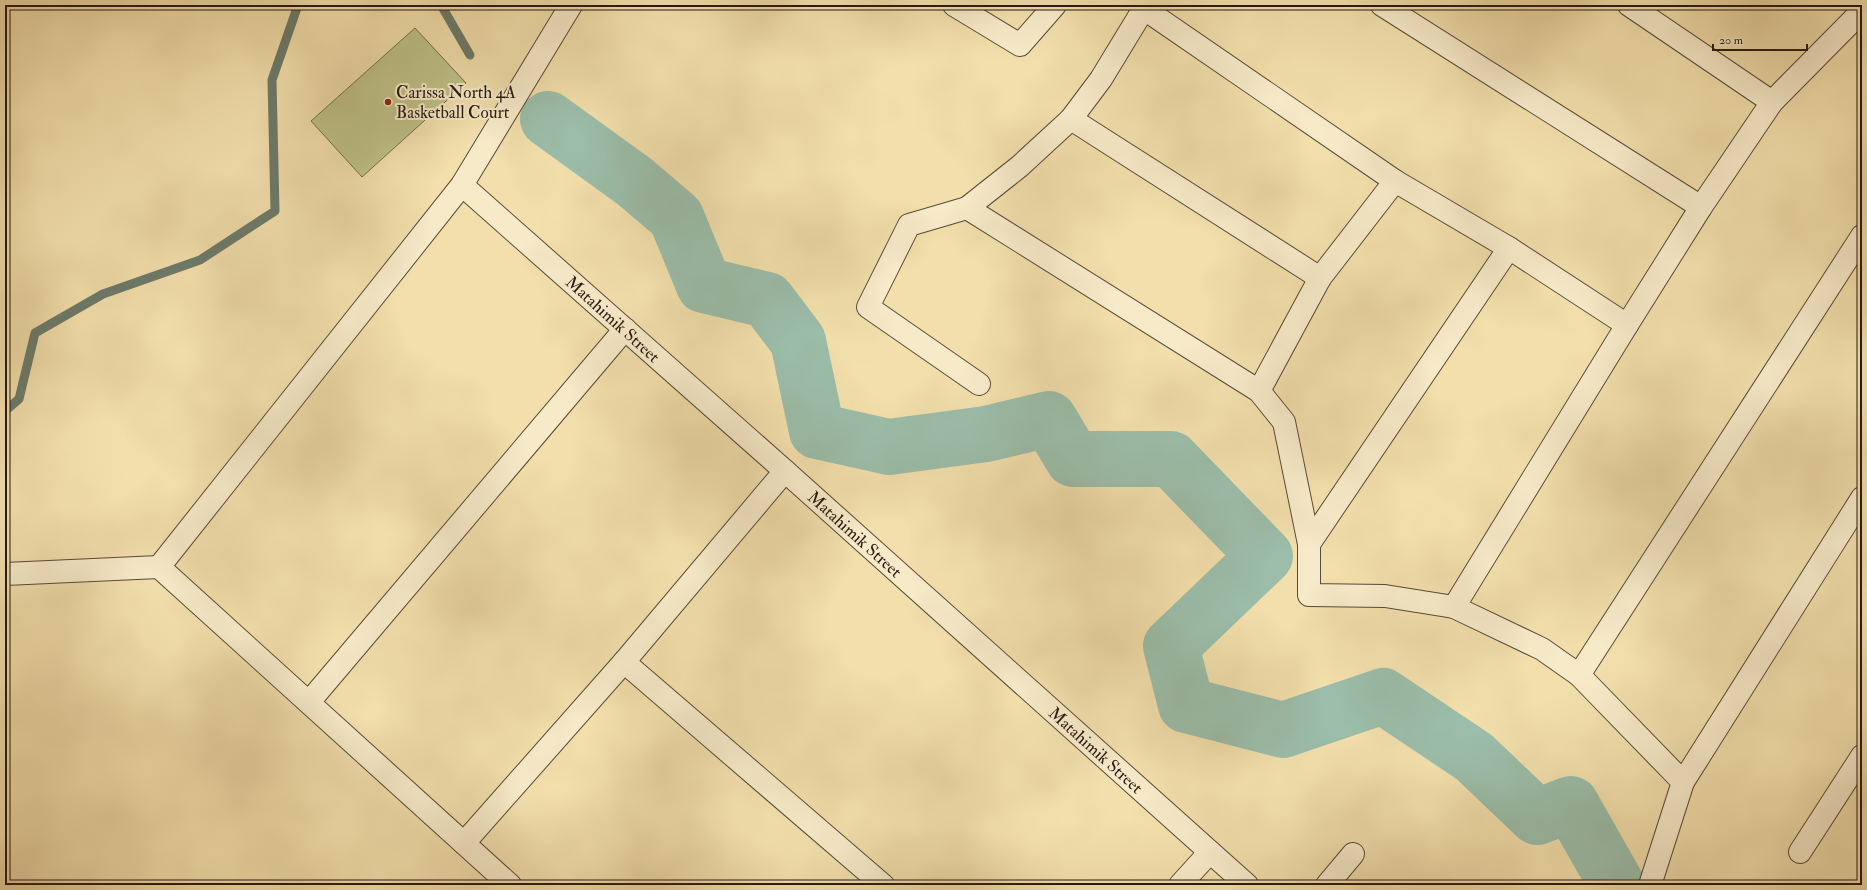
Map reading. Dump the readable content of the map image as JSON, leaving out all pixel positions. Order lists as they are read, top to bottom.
{
  "streets": {
    "street": ["Matahimik Street"]
  },
  "places": ["Carissa North 4A Basketball Court"],
  "scale_bar": "20 m"
}
